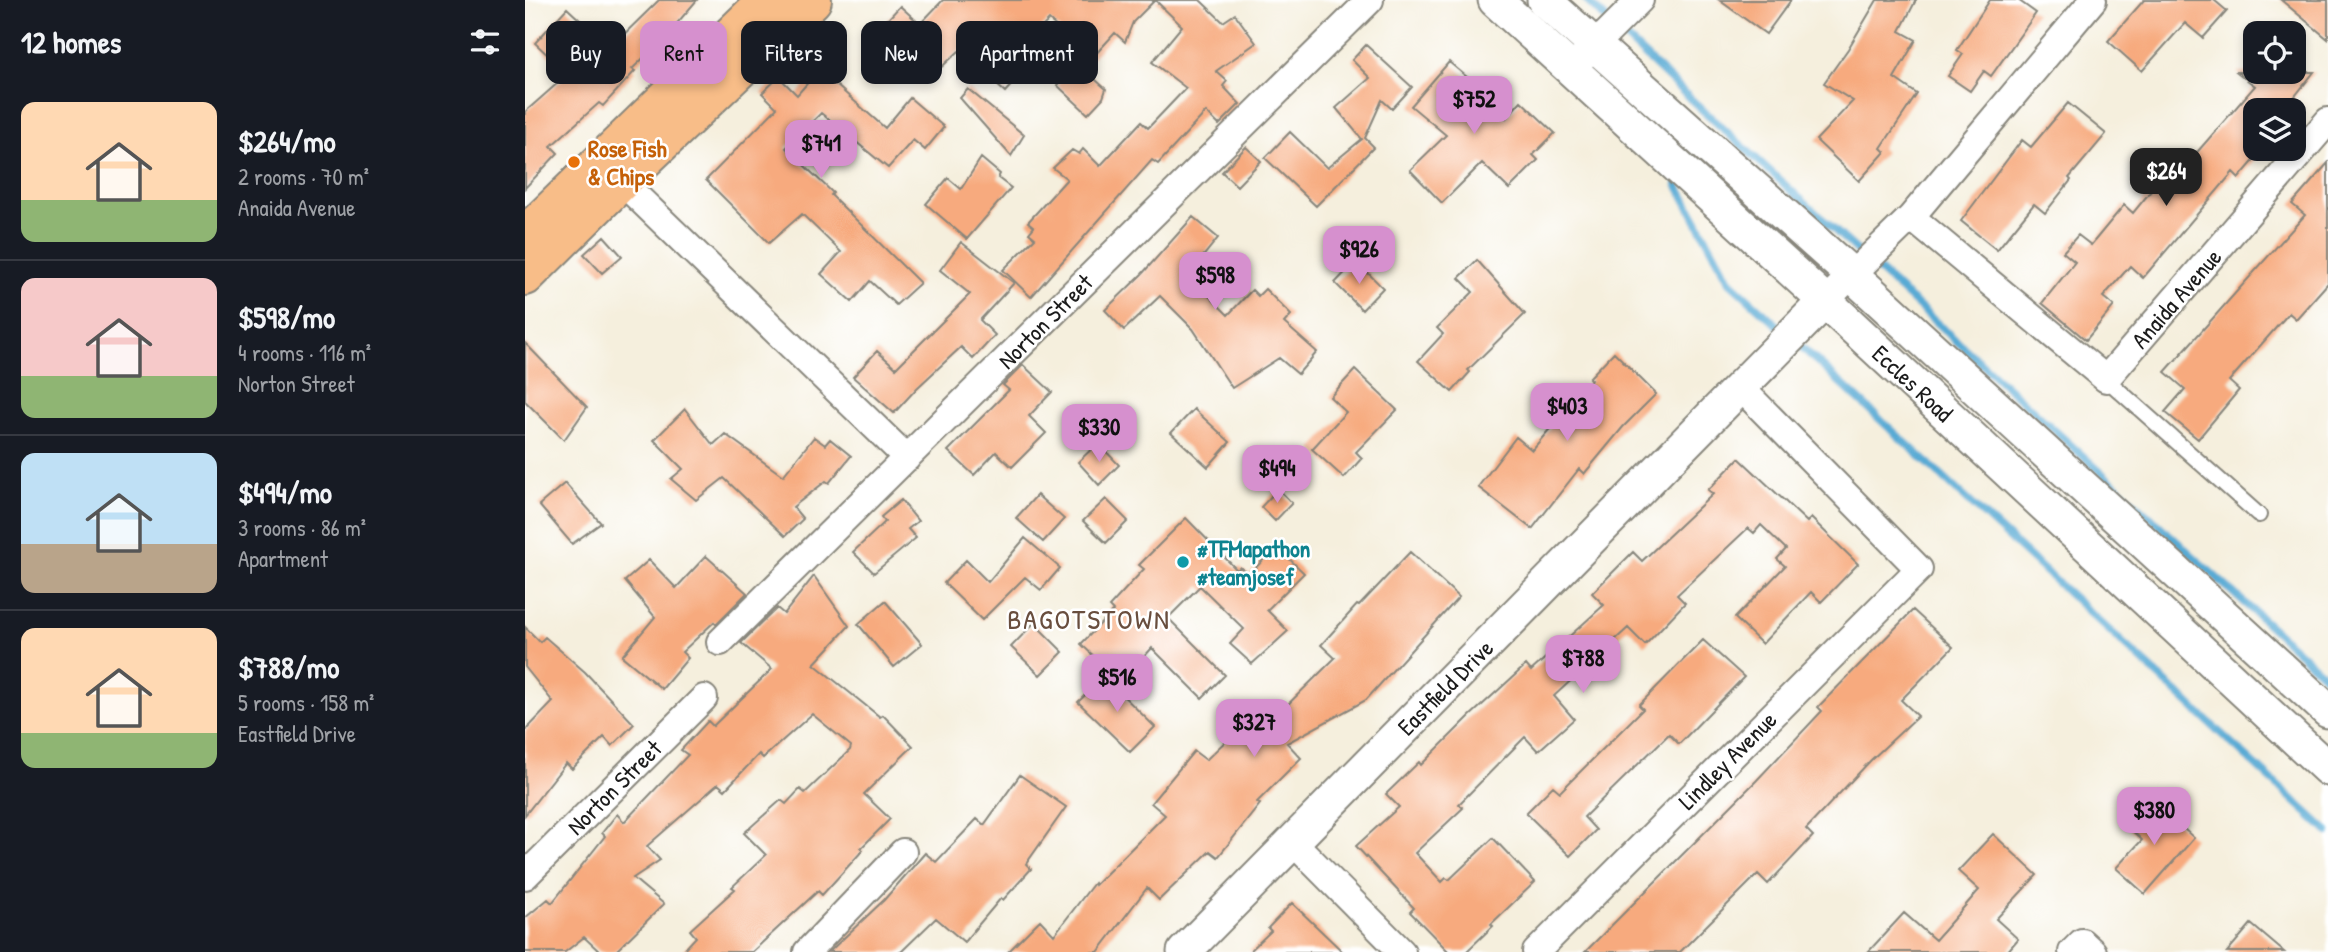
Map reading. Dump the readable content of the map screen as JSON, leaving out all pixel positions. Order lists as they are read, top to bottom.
{
  "streets": {
    "street": [
      "Anaida Avenue",
      "Norton Street",
      "Eccles Road",
      "Eastfield Drive",
      "Lindley Avenue"
    ]
  },
  "crossings": [
    ["Eccles Road", "Eastfield Drive"],
    ["Eastfield Drive", "Lindley Avenue"]
  ],
  "districts": ["BAGOTSTOWN"],
  "places": ["Rose Fish & Chips", "#TFMapathon #teamjosef"],
  "page": {
    "heading": "12 homes",
    "chip": [
      "Buy",
      "Rent",
      "Filters",
      "New",
      "Apartment"
    ],
    "price": [
      "$752",
      "$741",
      "$264",
      "$926",
      "$598",
      "$403",
      "$330",
      "$494",
      "$788",
      "$516",
      "$327",
      "$380"
    ],
    "list": [
      {
        "name": "$264/mo",
        "note": "2 rooms · 70 m² · Anaida Avenue"
      },
      {
        "name": "$598/mo",
        "note": "4 rooms · 116 m² · Norton Street"
      },
      {
        "name": "$494/mo",
        "note": "3 rooms · 86 m² · Apartment"
      },
      {
        "name": "$788/mo",
        "note": "5 rooms · 158 m² · Eastfield Drive"
      }
    ]
  }
}
